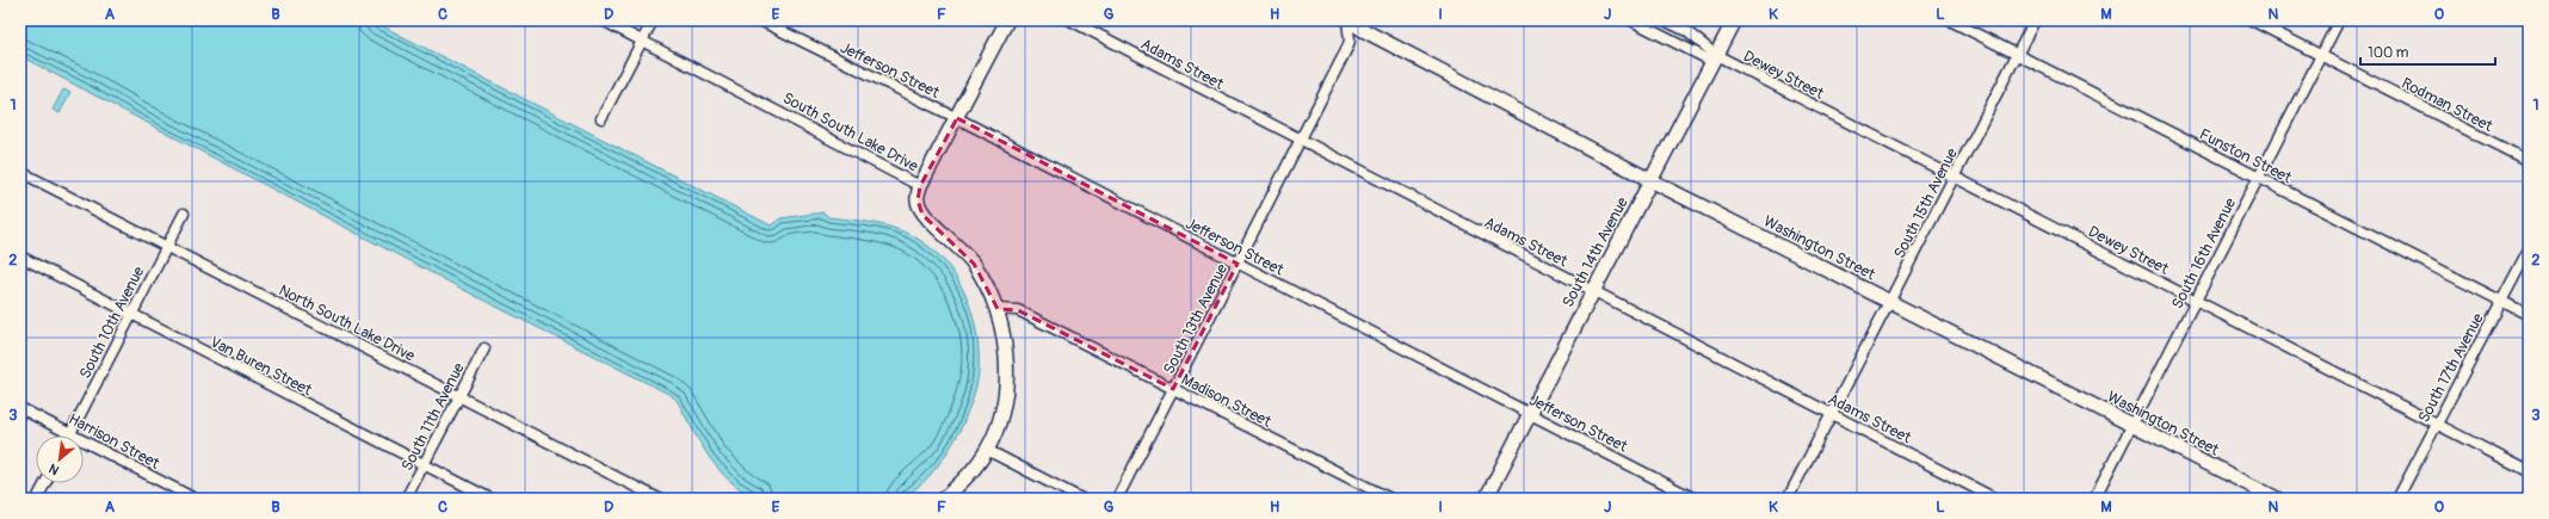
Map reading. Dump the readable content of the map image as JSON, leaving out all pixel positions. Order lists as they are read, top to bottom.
{
  "streets": {
    "street": [
      "Adams Street",
      "Jefferson Street",
      "Dewey Street",
      "Rodman Street",
      "South South Lake Drive",
      "Funston Street",
      "South 15th Avenue",
      "Washington Street",
      "South 14th Avenue",
      "South 16th Avenue",
      "South 13th Avenue",
      "South 10th Avenue",
      "North South Lake Drive",
      "Van Buren Street",
      "South 17th Avenue",
      "Madison Street",
      "South 11th Avenue",
      "Harrison Street"
    ]
  },
  "crossings": [
    ["Adams Street", "South 15th Avenue"],
    ["Adams Street", "South 14th Avenue"],
    ["Adams Street", "South 13th Avenue"],
    ["Jefferson Street", "South 14th Avenue"],
    ["Jefferson Street", "South 13th Avenue"],
    ["Dewey Street", "South 15th Avenue"],
    ["Dewey Street", "South 14th Avenue"],
    ["Dewey Street", "South 16th Avenue"],
    ["Dewey Street", "South 17th Avenue"],
    ["Rodman Street", "South 16th Avenue"],
    ["South South Lake Drive", "Madison Street"],
    ["Funston Street", "South 15th Avenue"],
    ["Funston Street", "South 16th Avenue"],
    ["Funston Street", "South 17th Avenue"],
    ["South 15th Avenue", "Washington Street"],
    ["Washington Street", "South 14th Avenue"],
    ["Washington Street", "South 16th Avenue"],
    ["Washington Street", "South 13th Avenue"],
    ["South 13th Avenue", "Madison Street"],
    ["South 10th Avenue", "North South Lake Drive"],
    ["South 10th Avenue", "Van Buren Street"],
    ["South 10th Avenue", "Harrison Street"],
    ["North South Lake Drive", "South 11th Avenue"],
    ["Van Buren Street", "South 11th Avenue"]
  ],
  "scale_bar": "100 m",
  "north": "bottom left",
  "grid": {
    "columns": [
      "A",
      "B",
      "C",
      "D",
      "E",
      "F",
      "G",
      "H",
      "I",
      "J",
      "K",
      "L",
      "M",
      "N",
      "O"
    ],
    "rows": ["1", "2", "3"]
  }
}
